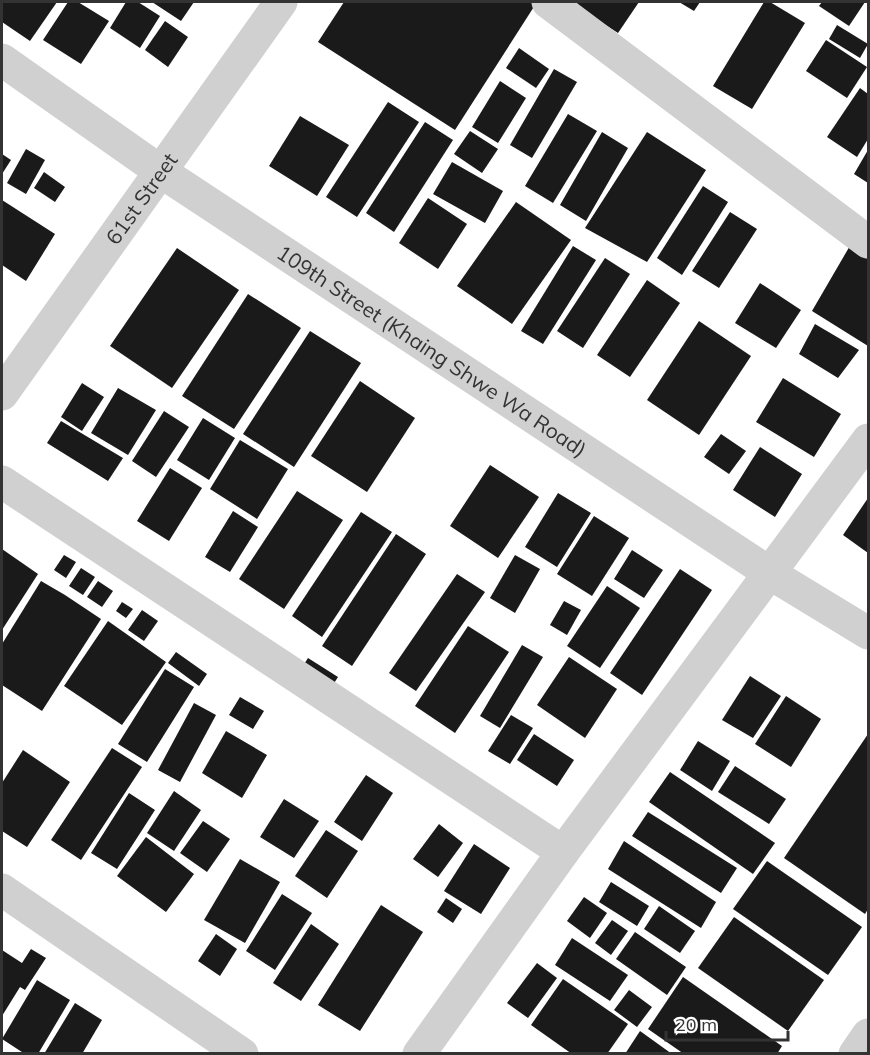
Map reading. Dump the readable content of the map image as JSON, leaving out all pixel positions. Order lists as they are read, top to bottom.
{
  "streets": {
    "street": ["61st Street", "109th Street (Khaing Shwe Wa Road)"]
  },
  "crossings": [
    ["61st Street", "109th Street (Khaing Shwe Wa Road)"]
  ],
  "scale_bar": "20 m"
}
